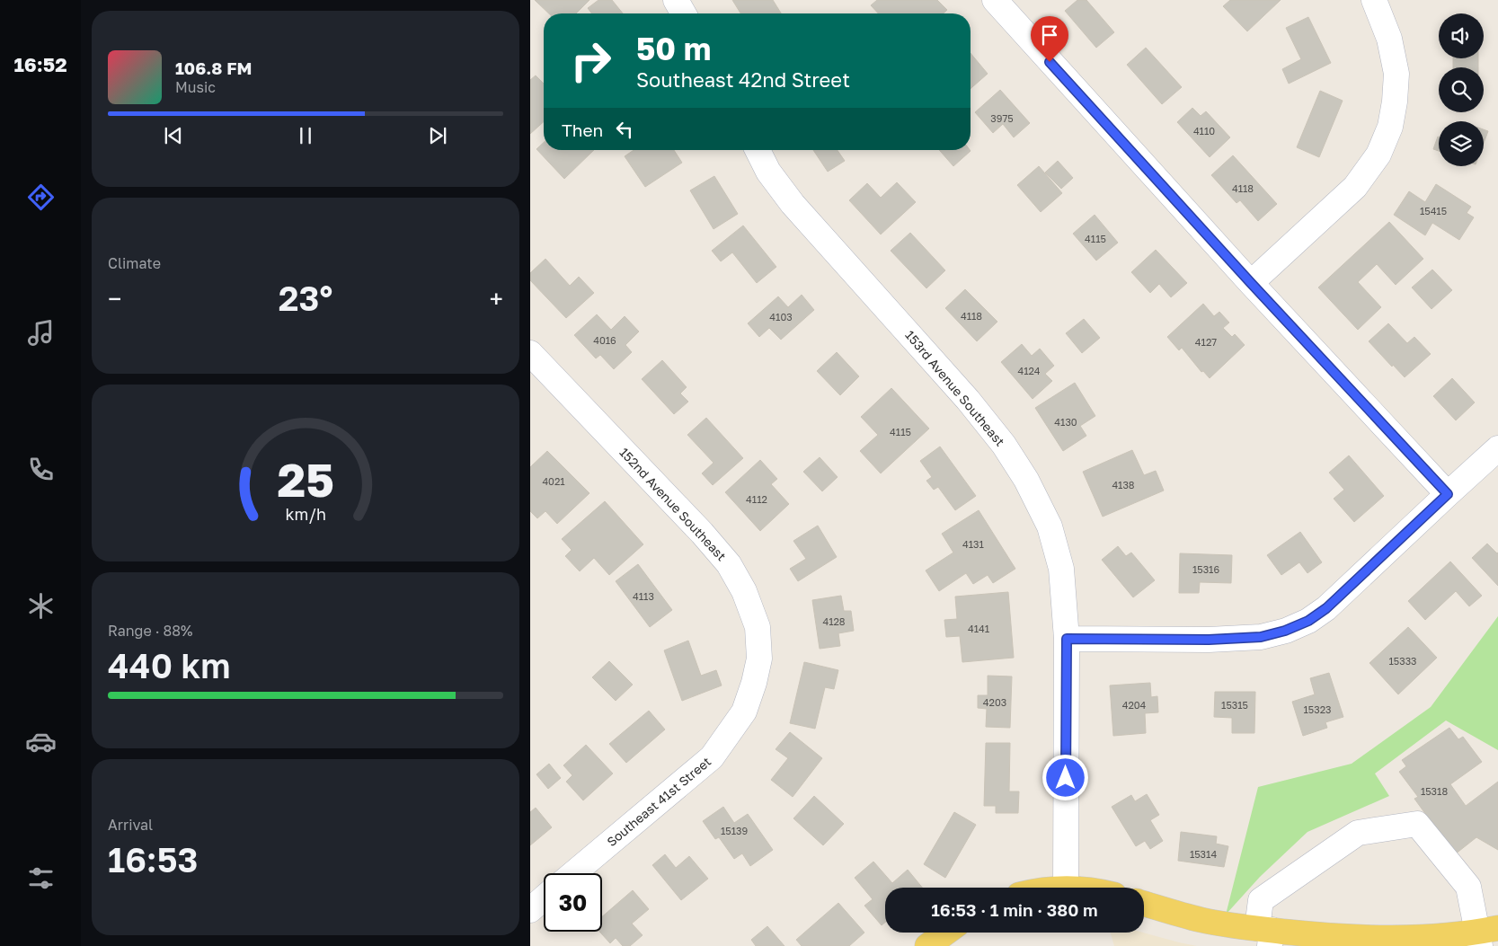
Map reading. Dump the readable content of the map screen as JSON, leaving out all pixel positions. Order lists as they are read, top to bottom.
{
  "streets": {
    "street": ["153rd Avenue Southeast", "152nd Avenue Southeast", "Southeast 41st Street"]
  },
  "crossings": [
    ["152nd Avenue Southeast", "Southeast 41st Street"]
  ],
  "house_numbers": [
    "3975",
    "4110",
    "4118",
    "15415",
    "4115",
    "4118",
    "4103",
    "4016",
    "4127",
    "4124",
    "4130",
    "4115",
    "4021",
    "4138",
    "4112",
    "4131",
    "15316",
    "4113",
    "4128",
    "4141",
    "15333",
    "4203",
    "4204",
    "15315",
    "15323",
    "15318",
    "15139",
    "15314"
  ],
  "page": {
    "tabs": "16:52",
    "turn": ["50 m", "Southeast 42nd Street"],
    "song": ["106.8 FM", "Music"],
    "then": "Then",
    "tile": [
      "Climate",
      ["Range · 88%", "440 km"],
      ["Arrival", "16:53"]
    ],
    "heat": ["−", "23°", "+"],
    "limit": "30",
    "trip": "16:53 · 1 min · 380 m",
    "gauge": ["25", "km/h"]
  }
}
